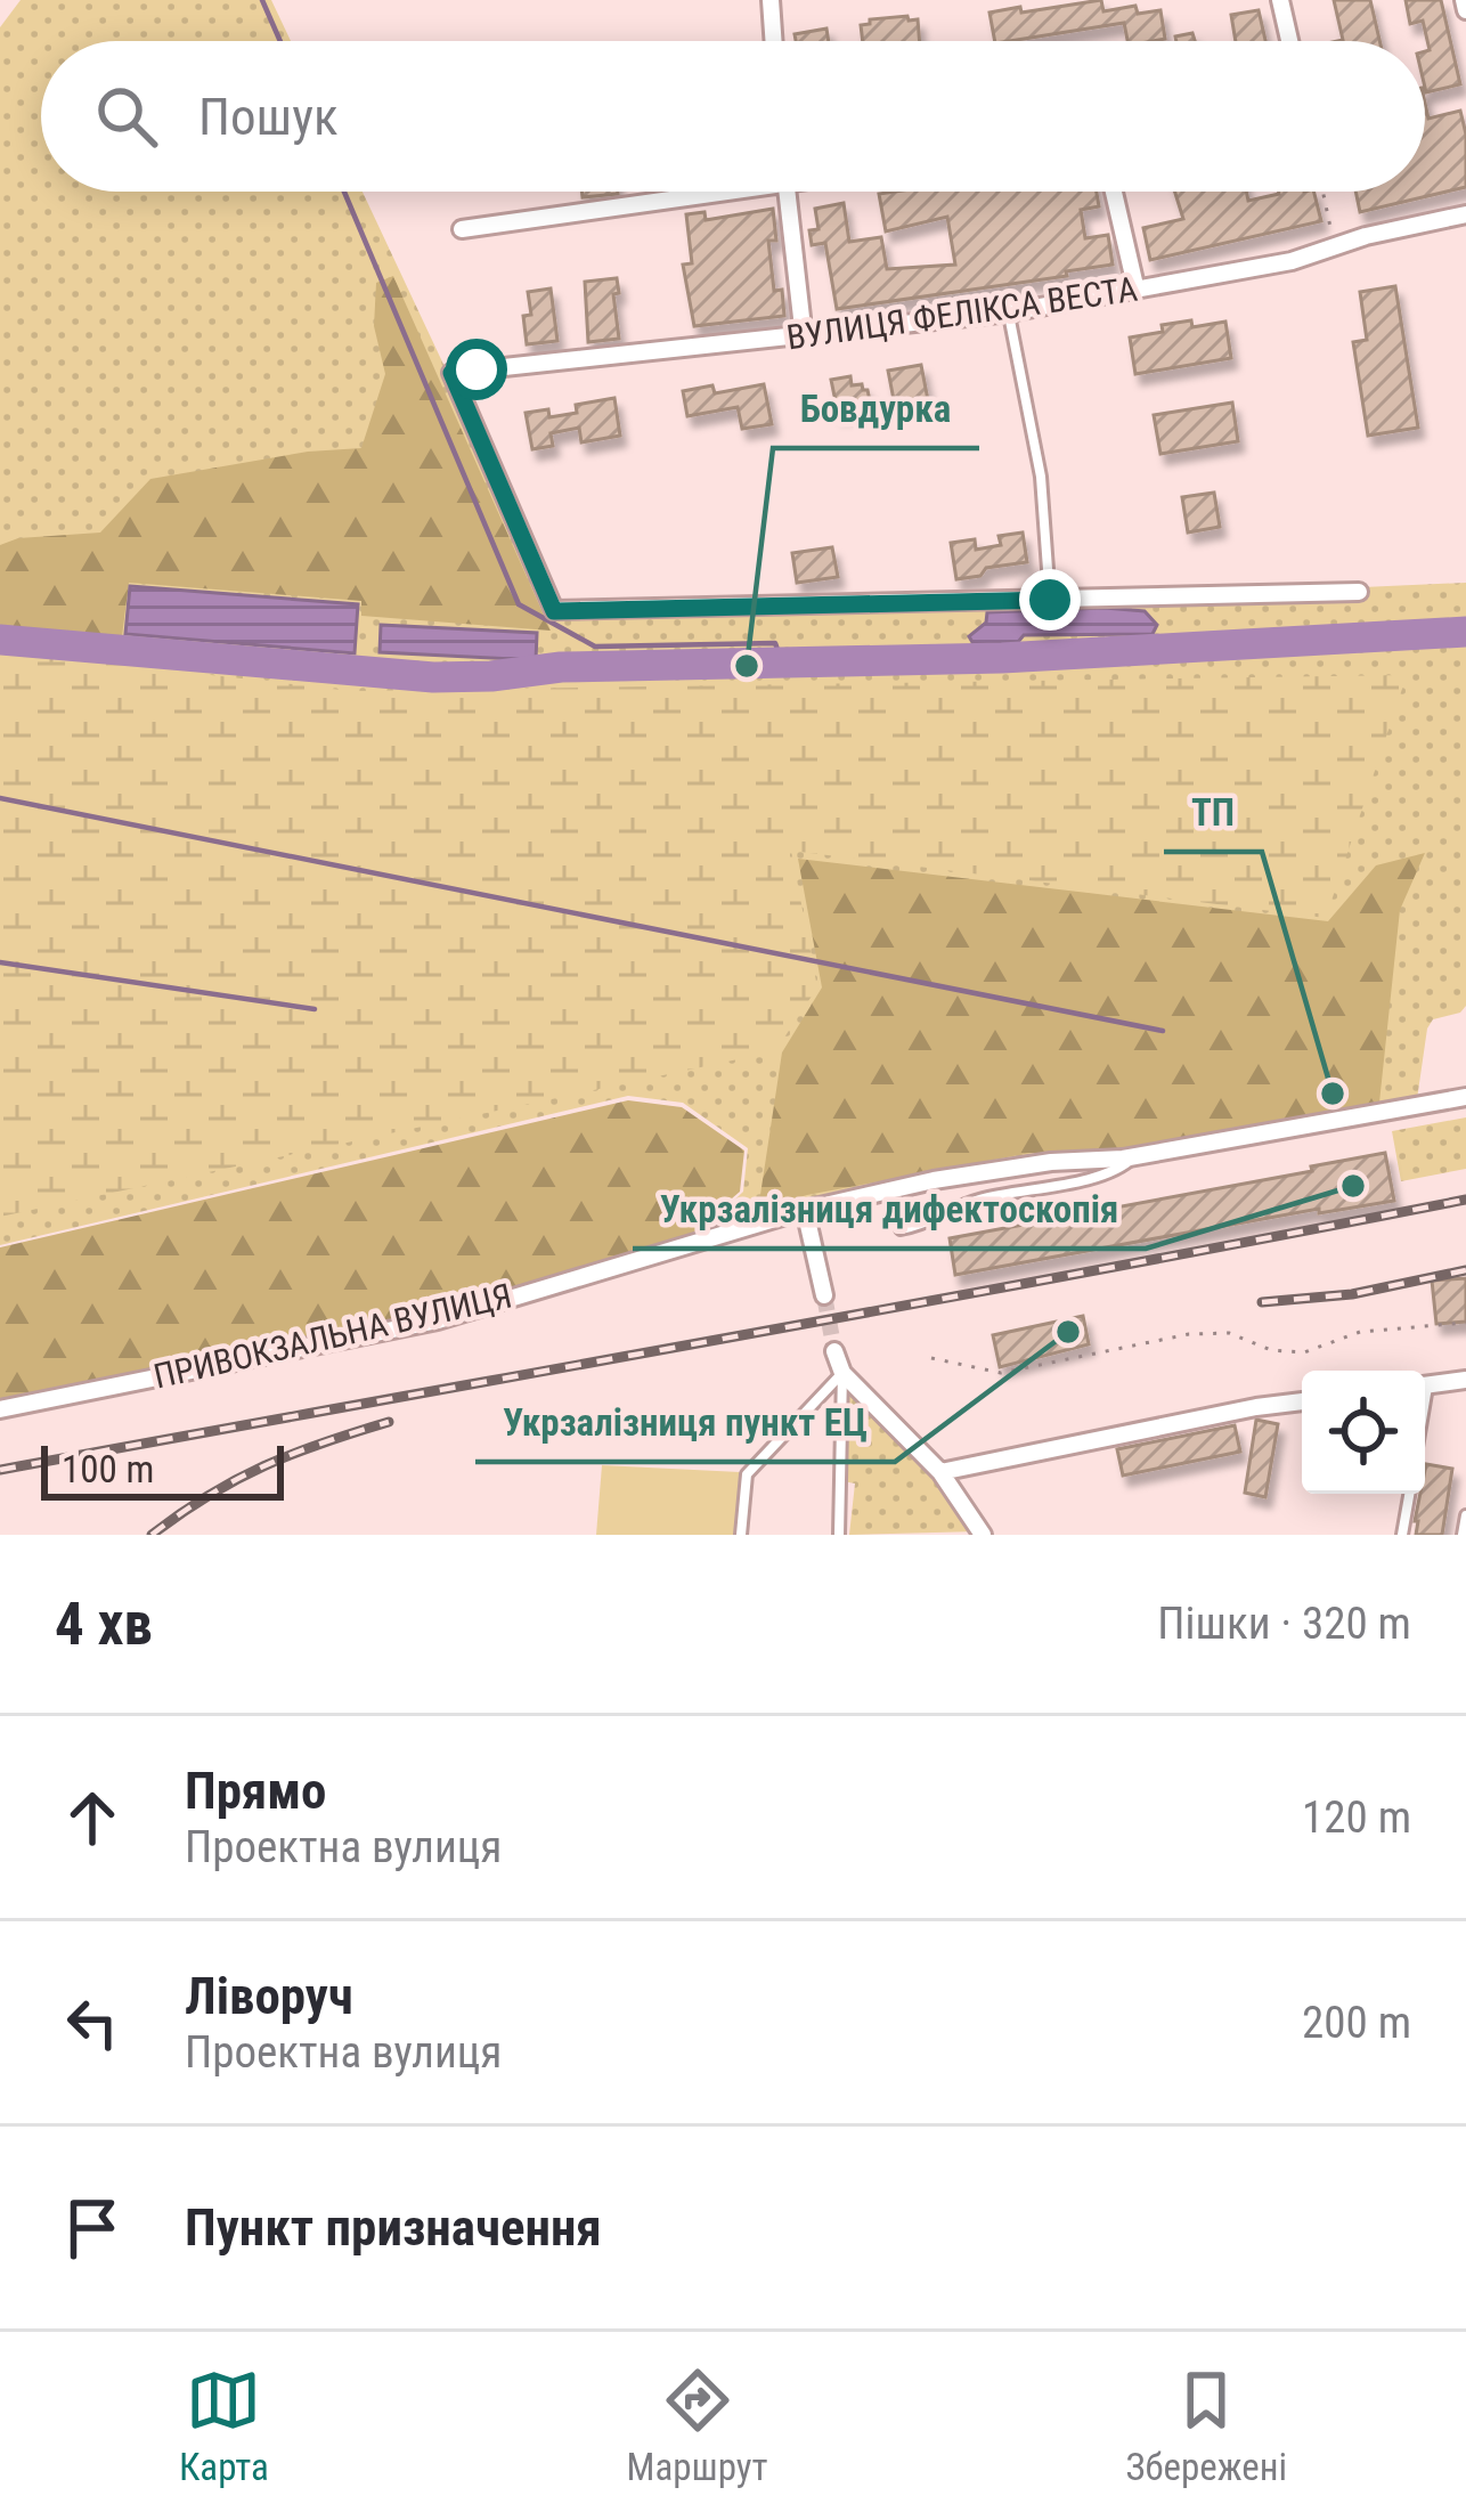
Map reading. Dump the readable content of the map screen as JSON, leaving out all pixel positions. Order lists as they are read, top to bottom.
{
  "streets": {
    "street": ["ВУЛИЦЯ ФЕЛІКСА ВЕСТА", "ПРИВОКЗАЛЬНА ВУЛИЦЯ"]
  },
  "places": [
    "Бовдурка",
    "ТП",
    "Укрзалізниця дифектоскопія",
    "Укрзалізниця пункт ЕЦ"
  ],
  "scale_bar": "100 m",
  "page": {
    "search": "Пошук",
    "scale": "100 m",
    "heading": ["4 хв", "Пішки · 320 m"],
    "list": [
      ["Прямо", "Проектна вулиця", "120 m"],
      ["Ліворуч", "Проектна вулиця", "200 m"],
      "Пункт призначення"
    ],
    "nav": ["Карта", "Маршрут", "Збережені"]
  }
}
